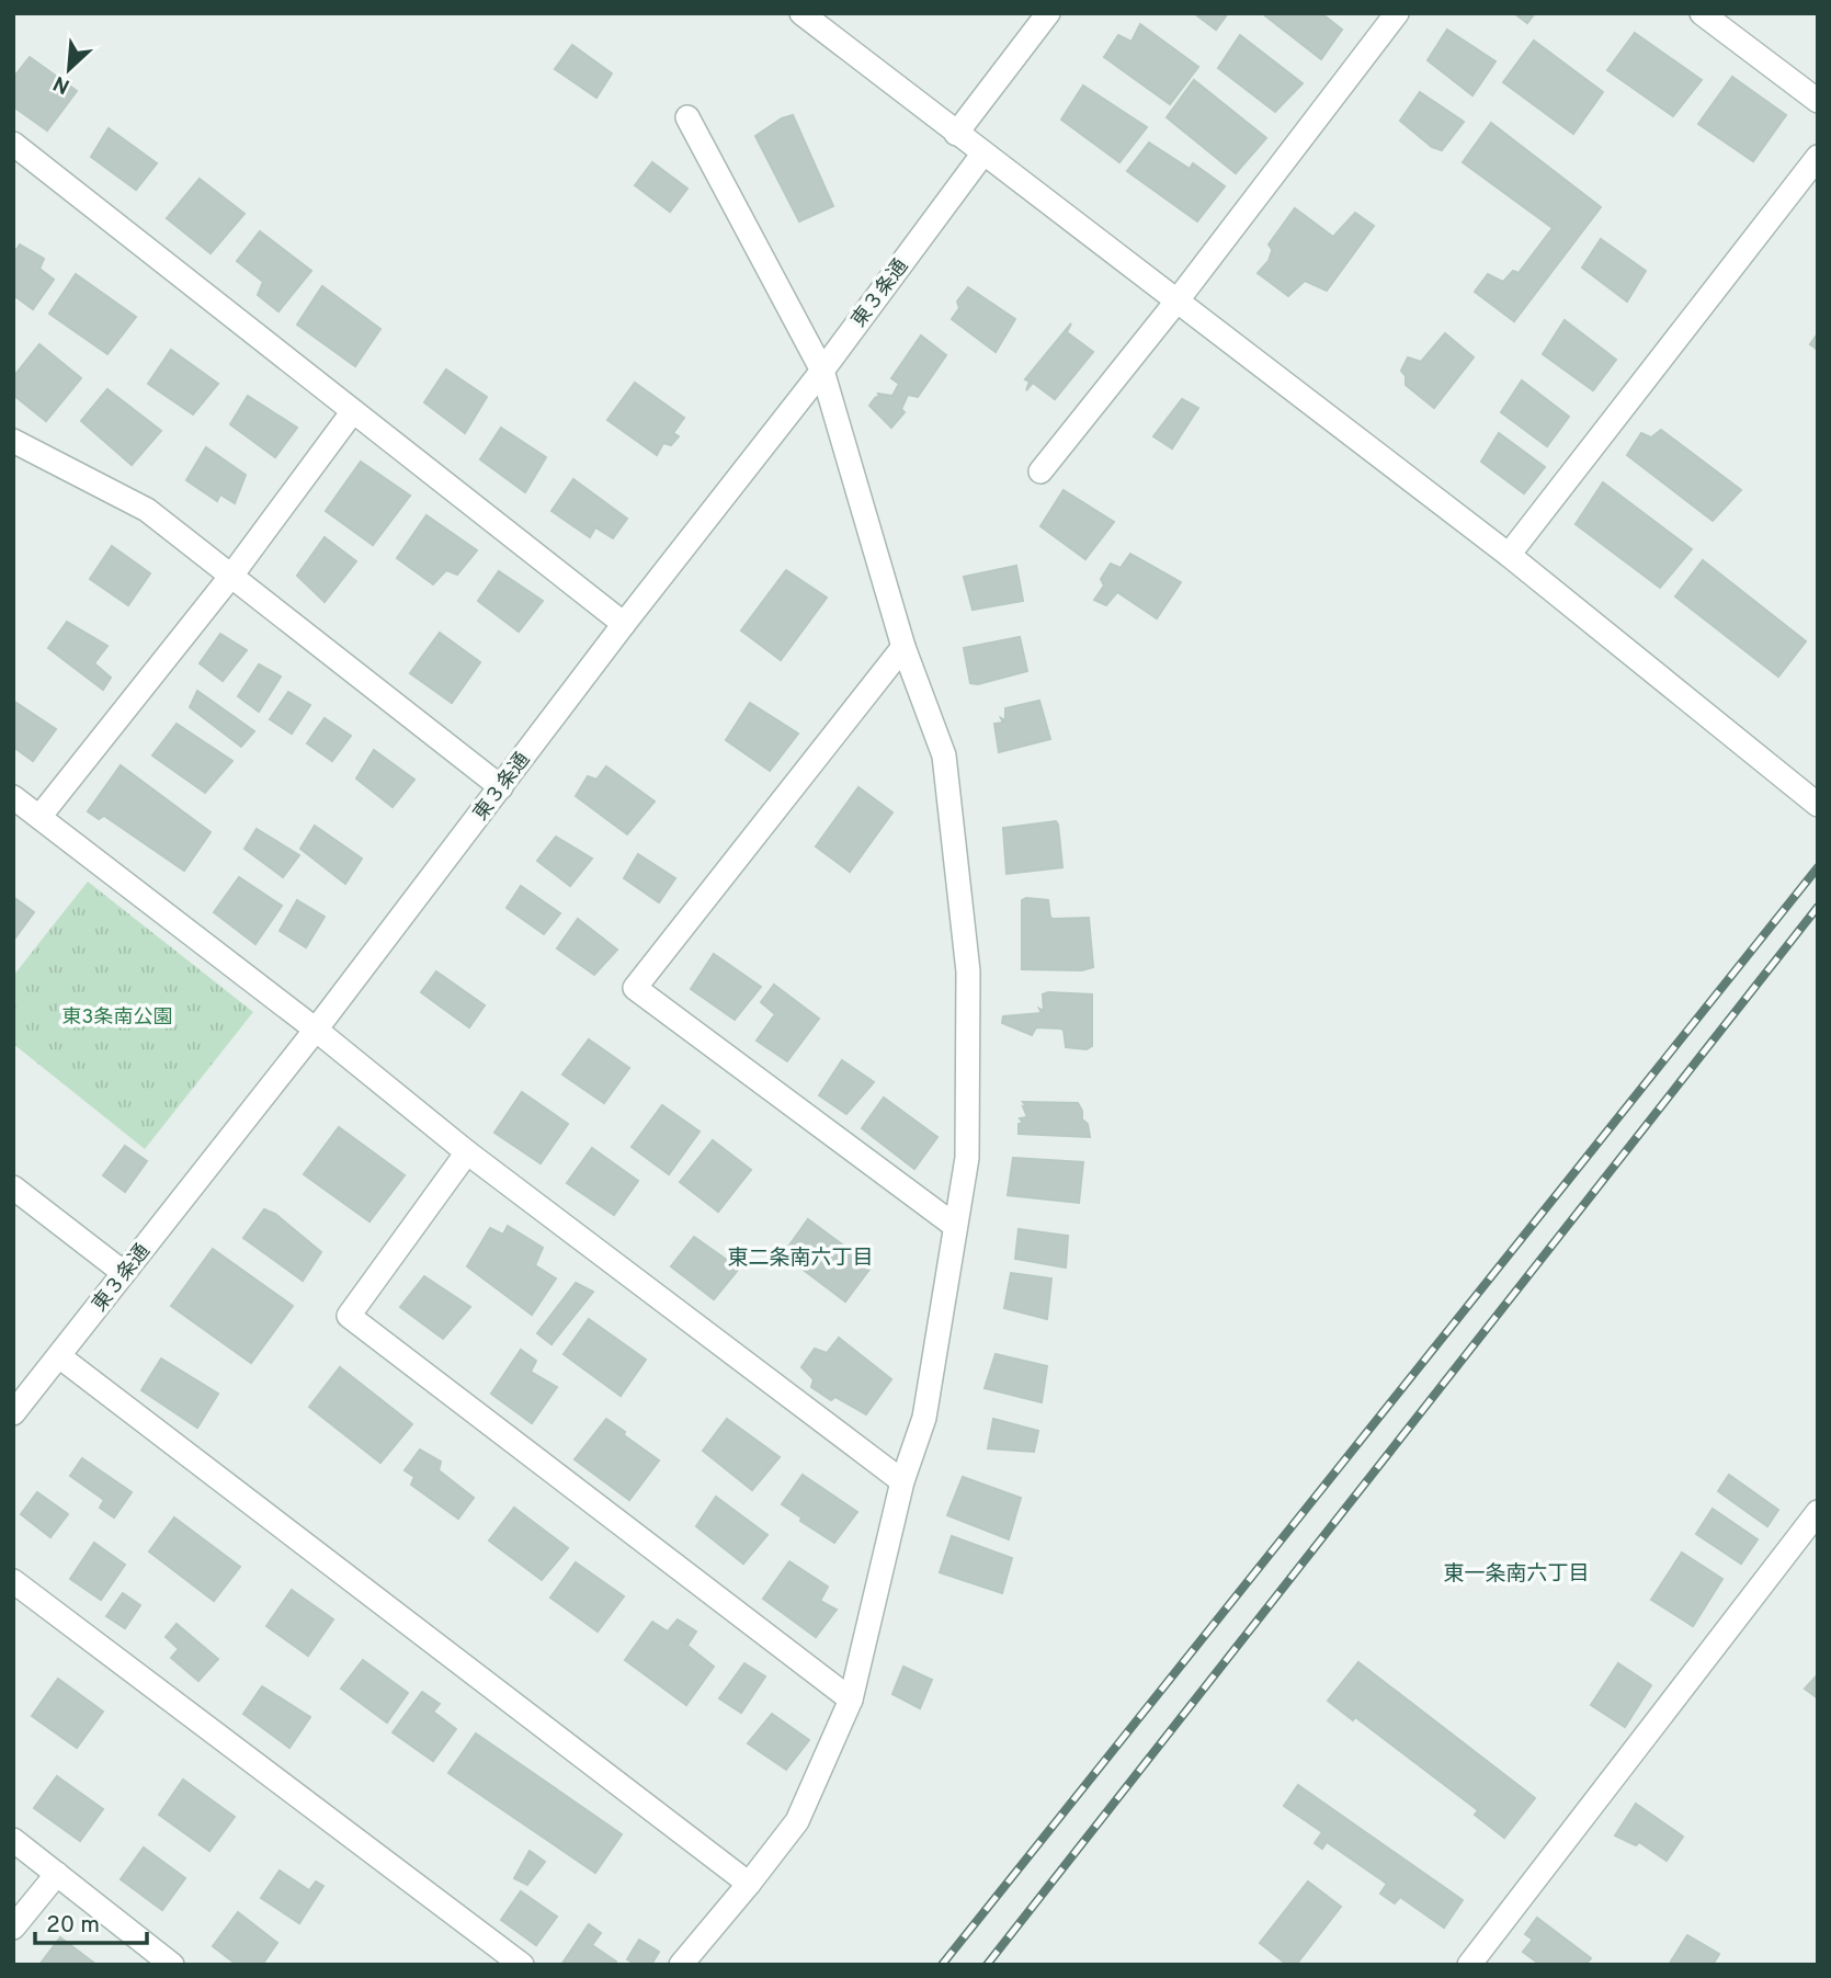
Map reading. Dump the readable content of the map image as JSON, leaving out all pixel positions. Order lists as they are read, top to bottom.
{
  "streets": {
    "street": ["東３条通"]
  },
  "districts": ["東二条南六丁目", "東一条南六丁目"],
  "parks": ["東3条南公園"],
  "scale_bar": "20 m",
  "north": "bottom left"
}
